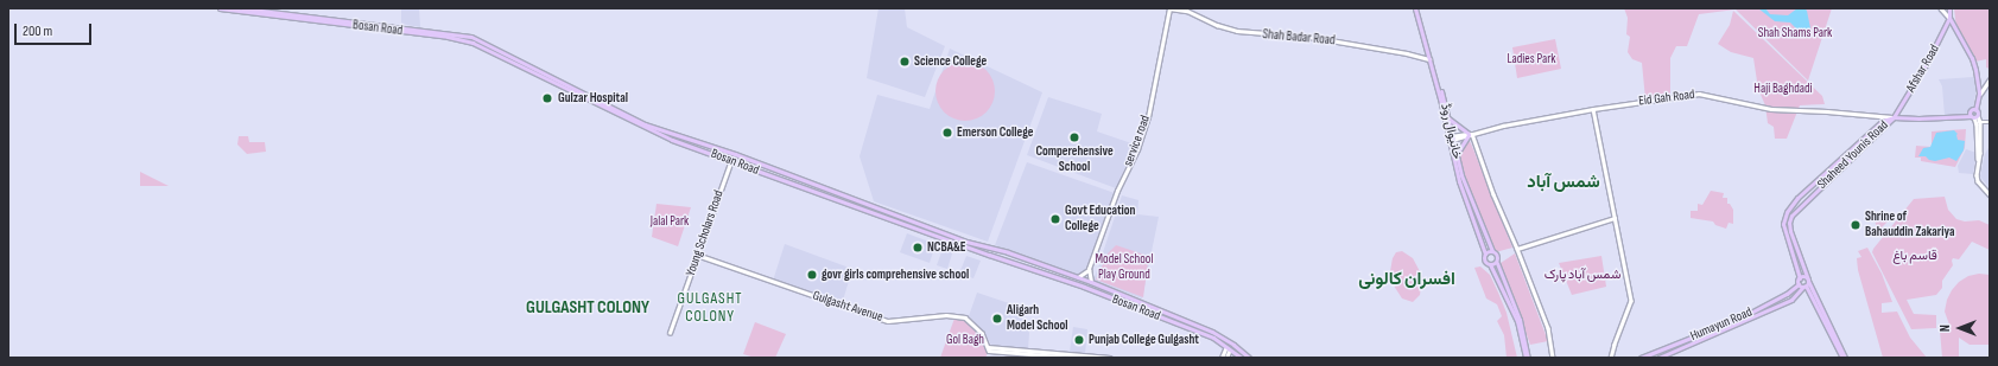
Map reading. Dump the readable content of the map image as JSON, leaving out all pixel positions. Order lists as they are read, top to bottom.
{
  "streets": {
    "main road": [
      "Bosan Road",
      "Afshar Road",
      "خانیوال روڈ",
      "Shaheed Younis Road",
      "Humayun Road"
    ],
    "street": [
      "Shah Badar Road",
      "Eid Gah Road",
      "service road",
      "Young Scholars Road",
      "Gulgasht Avenue"
    ]
  },
  "crossings": [
    ["Bosan Road", "Young Scholars Road"],
    ["Shah Badar Road", "خانیوال روڈ"],
    ["Shah Badar Road", "service road"],
    ["Afshar Road", "Eid Gah Road"],
    ["Afshar Road", "Shaheed Younis Road"],
    ["Eid Gah Road", "خانیوال روڈ"],
    ["Eid Gah Road", "Shaheed Younis Road"],
    ["Young Scholars Road", "Gulgasht Avenue"]
  ],
  "districts": [
    "شمس آباد",
    "افسران کالونی",
    "GULGASHT COLONY",
    "GULGASHT COLONY"
  ],
  "parks": [
    "Shah Shams Park",
    "Ladies Park",
    "Haji Baghdadi",
    "Jalal Park",
    "قاسم باغ",
    "Model School Play Ground",
    "شمس آباد پارک",
    "Gol Bagh"
  ],
  "places": [
    "Science College",
    "Gulzar Hospital",
    "Emerson College",
    "Comperehensive School",
    "Govt Education College",
    "Shrine of Bahauddin Zakariya",
    "NCBA&E",
    "govr girls comprehensive school",
    "Aligarh Model School",
    "Punjab College Gulgasht"
  ],
  "scale_bar": "200 m",
  "north": "left"
}
